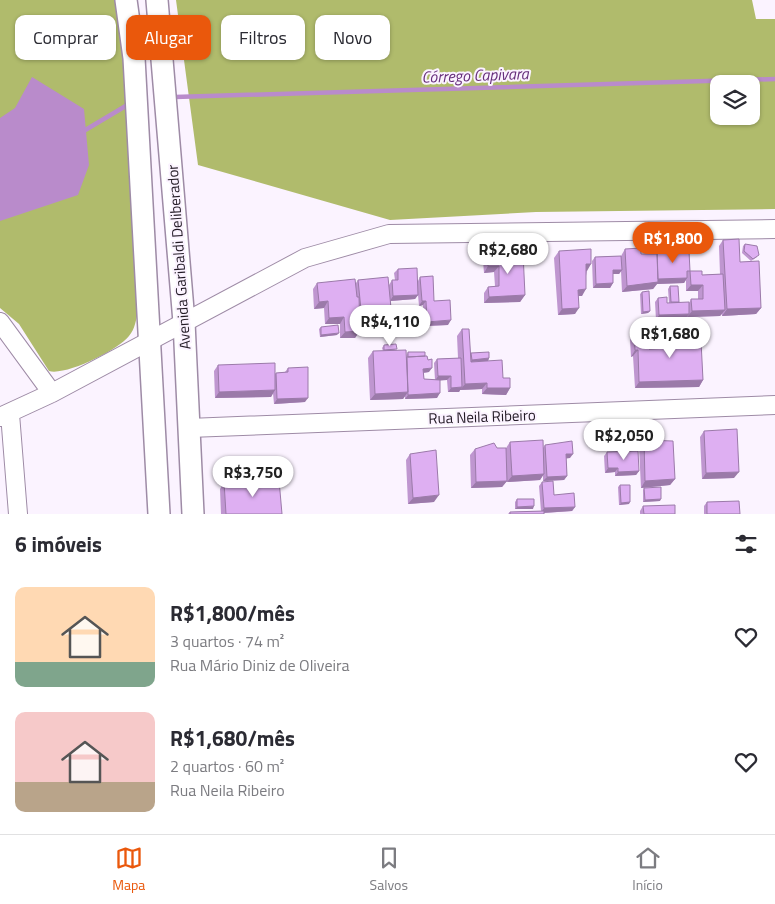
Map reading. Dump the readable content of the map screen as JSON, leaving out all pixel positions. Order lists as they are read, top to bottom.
{
  "streets": {
    "street": ["Avenida Garibaldi Deliberador", "Rua Neila Ribeiro"]
  },
  "crossings": [
    ["Avenida Garibaldi Deliberador", "Rua Neila Ribeiro"]
  ],
  "water": ["Córrego Capivara"],
  "page": {
    "chip": [
      "Comprar",
      "Alugar",
      "Filtros",
      "Novo"
    ],
    "price": [
      "R$1,800",
      "R$2,680",
      "R$4,110",
      "R$1,680",
      "R$2,050",
      "R$3,750"
    ],
    "heading": "6 imóveis",
    "list": [
      {
        "name": "R$1,800/mês",
        "note": "3 quartos · 74 m² · Rua Mário Diniz de Oliveira"
      },
      {
        "name": "R$1,680/mês",
        "note": "2 quartos · 60 m² · Rua Neila Ribeiro"
      }
    ],
    "tabs": ["Mapa", "Salvos", "Início"]
  }
}
